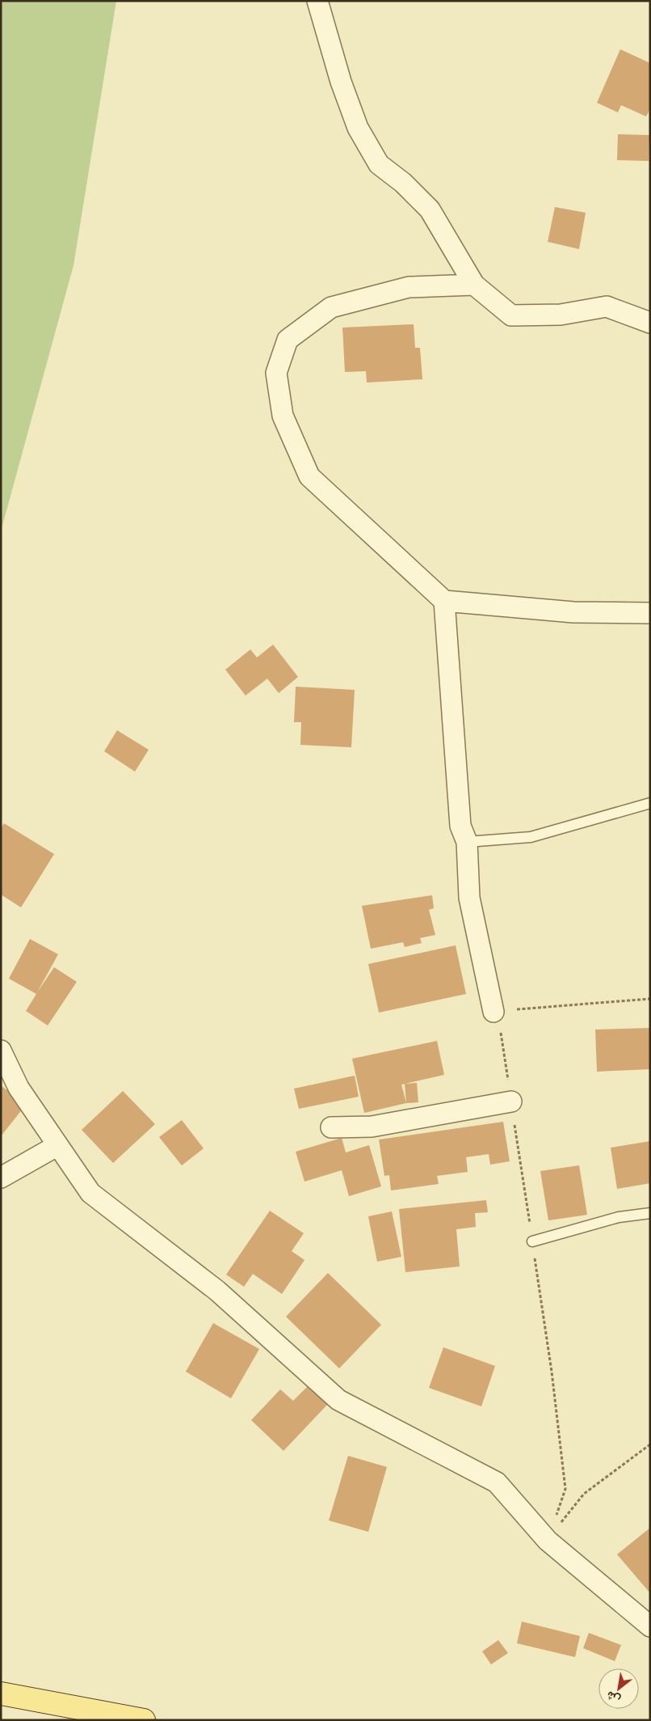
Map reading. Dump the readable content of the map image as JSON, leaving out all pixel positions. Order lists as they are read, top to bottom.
{
  "north": "bottom left"
}
